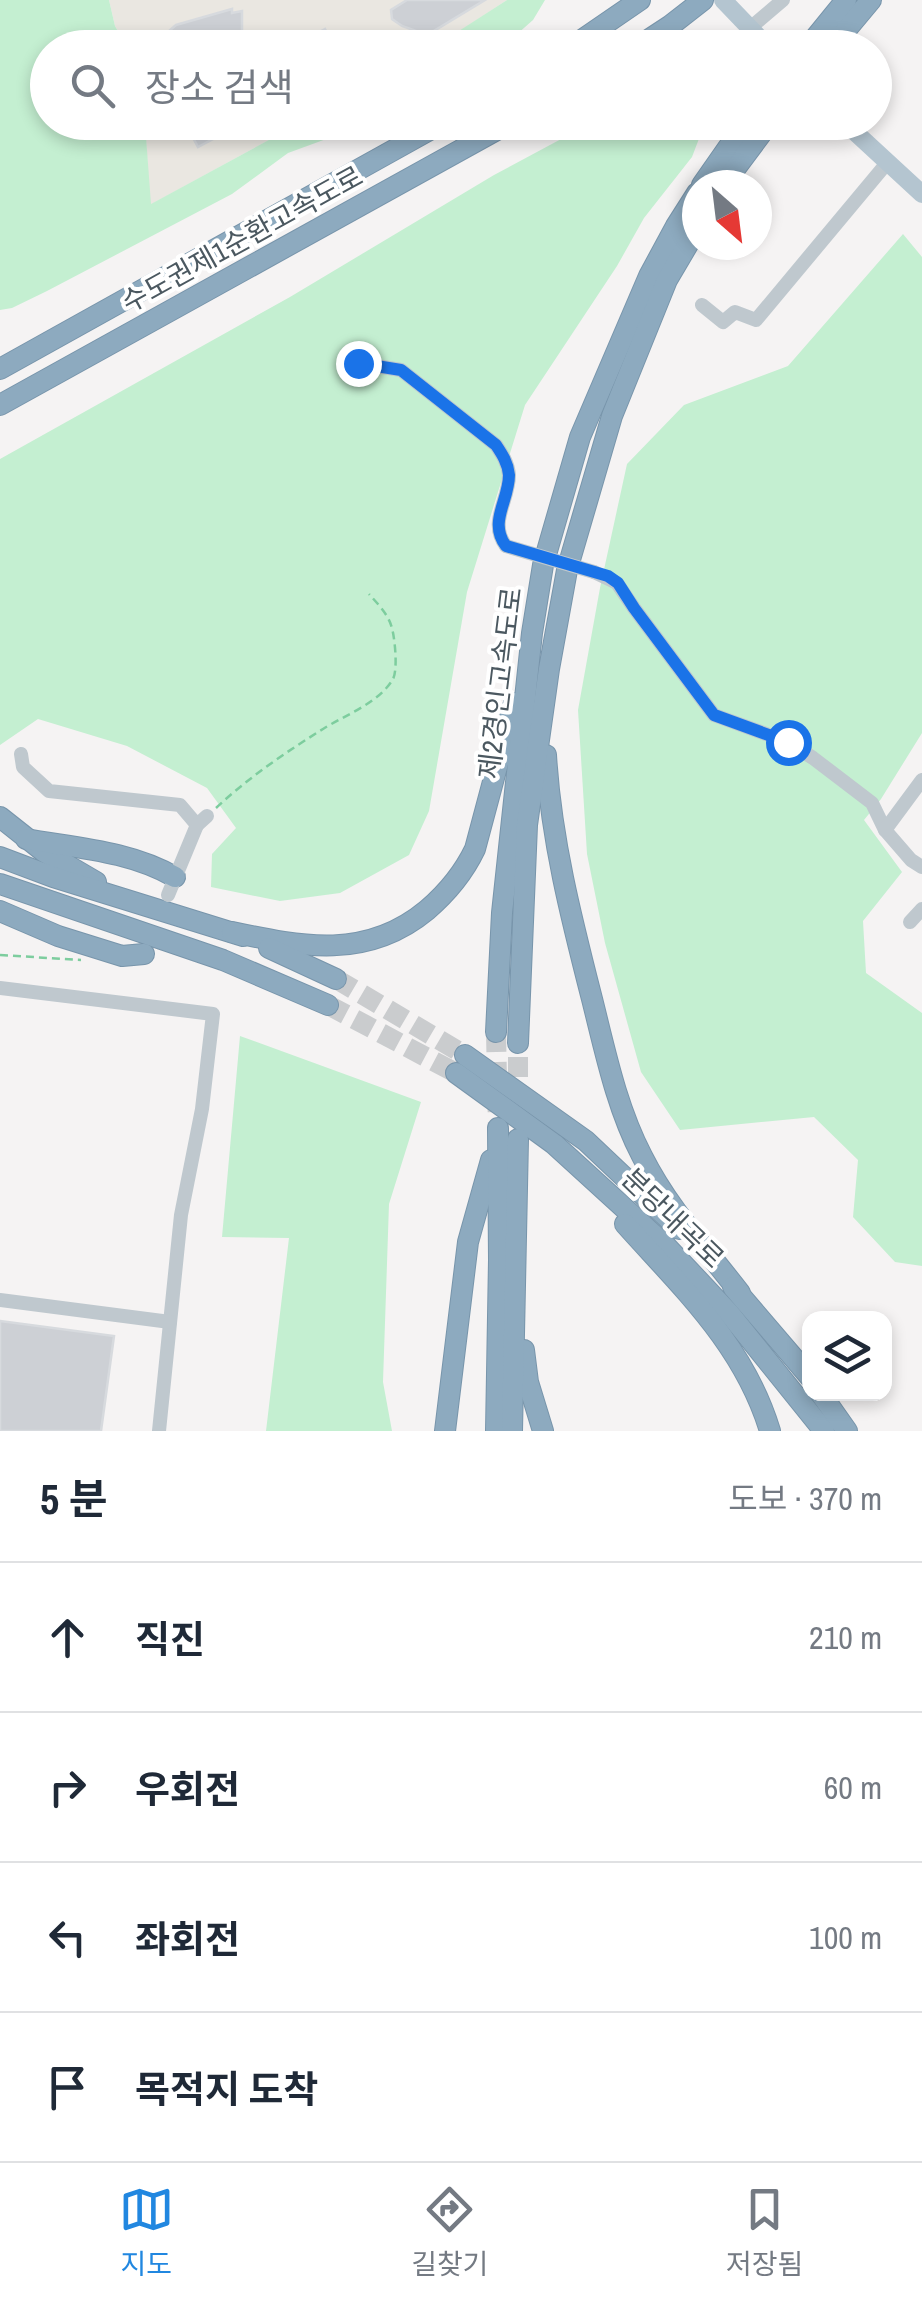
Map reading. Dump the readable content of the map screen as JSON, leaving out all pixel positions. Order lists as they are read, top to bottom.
{
  "streets": {
    "highway": ["수도권제1순환고속도로", "제2경인고속도로", "분당내곡로"]
  },
  "north": "bottom right",
  "page": {
    "search": "장소 검색",
    "heading": ["5 분", "도보 · 370 m"],
    "list": [
      ["직진", "210 m"],
      ["우회전", "60 m"],
      ["좌회전", "100 m"],
      "목적지 도착"
    ],
    "nav": ["지도", "길찾기", "저장됨"]
  }
}
